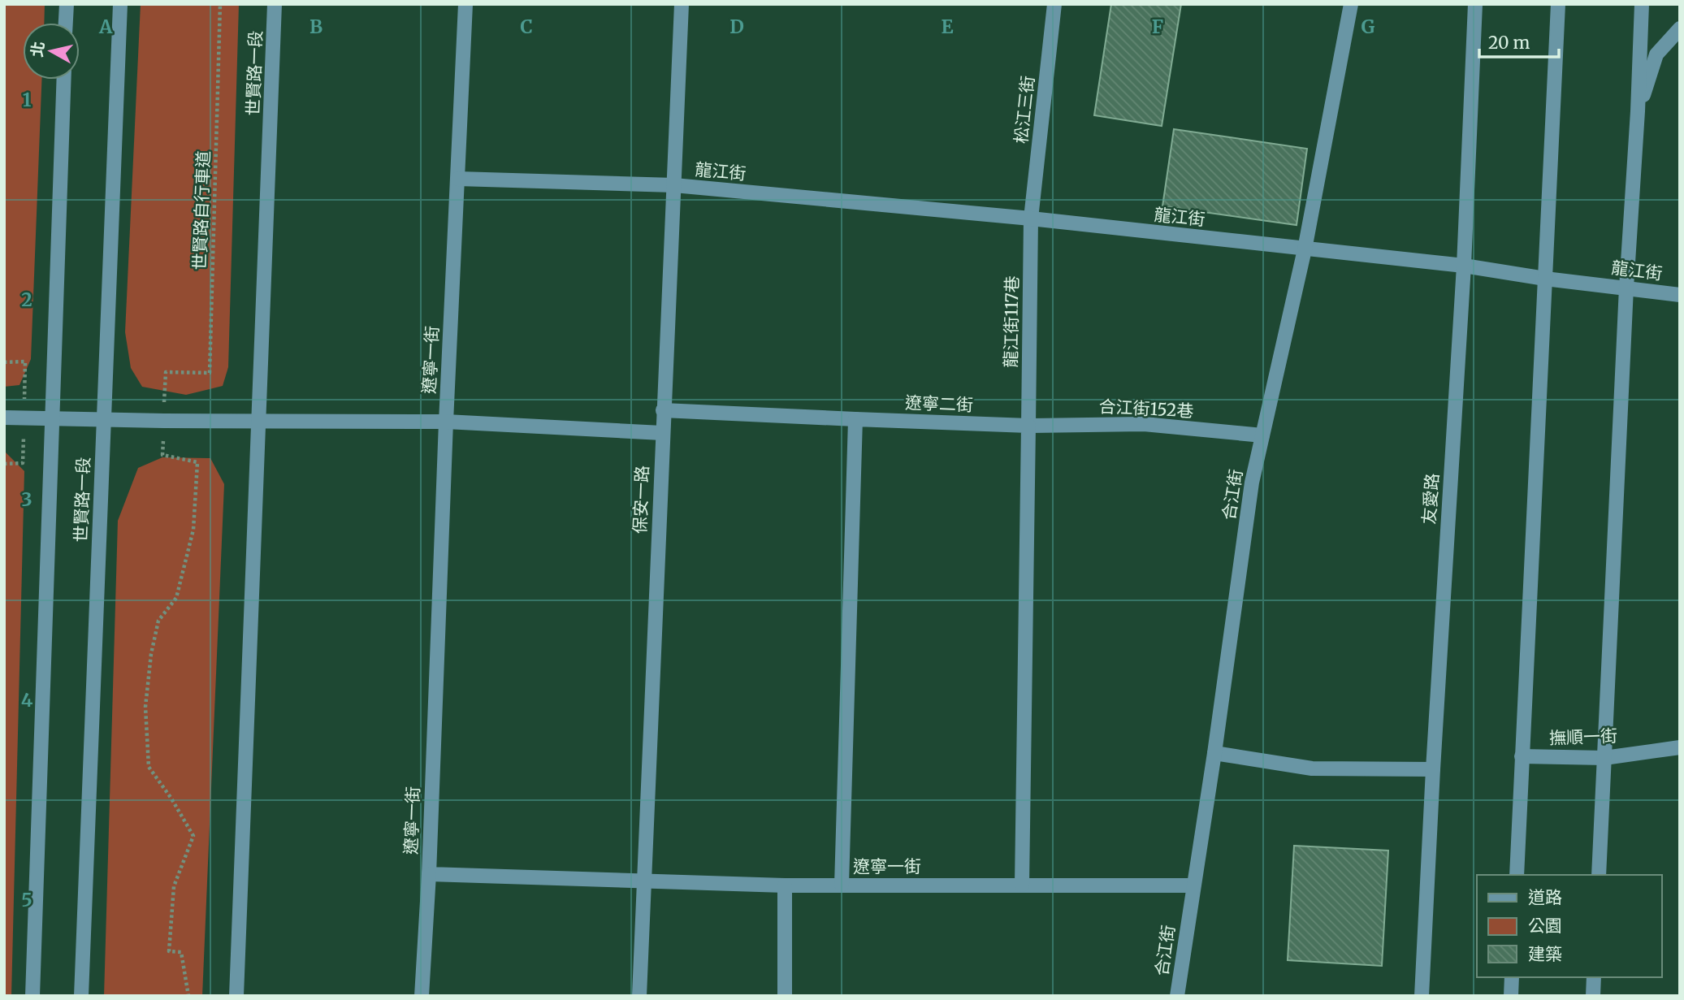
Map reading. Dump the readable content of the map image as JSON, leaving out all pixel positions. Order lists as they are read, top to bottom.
{
  "streets": {
    "street": [
      "世賢路一段",
      "松江三街",
      "龍江街",
      "龍江街117巷",
      "遼寧一街",
      "遼寧二街",
      "合江街152巷",
      "合江街",
      "友愛路",
      "保安一路",
      "撫順一街"
    ],
    "path": ["世賢路自行車道"]
  },
  "crossings": [
    ["松江三街", "龍江街"],
    ["松江三街", "龍江街117巷"],
    ["龍江街", "龍江街117巷"],
    ["龍江街", "遼寧一街"],
    ["龍江街", "合江街"],
    ["龍江街", "友愛路"],
    ["龍江街", "保安一路"],
    ["龍江街117巷", "遼寧二街"],
    ["龍江街117巷", "合江街152巷"],
    ["遼寧一街", "合江街"],
    ["遼寧一街", "保安一路"],
    ["遼寧二街", "合江街152巷"],
    ["遼寧二街", "保安一路"],
    ["合江街152巷", "合江街"]
  ],
  "legend": ["道路", "公園", "建築"],
  "scale_bar": "20 m",
  "north": "left",
  "grid": {
    "columns": [
      "A",
      "B",
      "C",
      "D",
      "E",
      "F",
      "G"
    ],
    "rows": [
      "1",
      "2",
      "3",
      "4",
      "5"
    ]
  }
}
